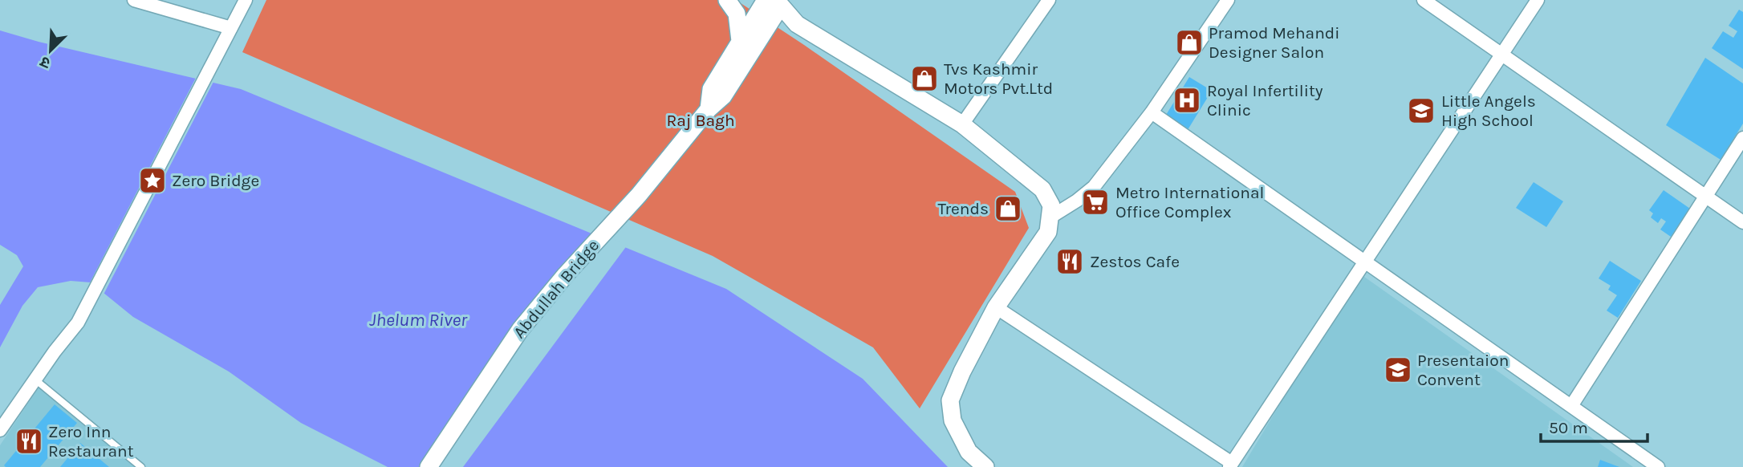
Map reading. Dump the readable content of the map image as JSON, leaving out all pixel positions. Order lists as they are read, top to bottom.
{
  "streets": {
    "main road": ["Abdullah Bridge"]
  },
  "water": ["Jhelum River"],
  "parks": ["Raj Bagh"],
  "places": {
    "shop": ["Pramod Mehandi Designer Salon", "Tvs Kashmir Motors Pvt.Ltd", "Trends"],
    "hospital": ["Royal Infertility Clinic"],
    "school or university": ["Little Angels High School", "Presentaion Convent"],
    "place": ["Zero Bridge"],
    "supermarket": ["Metro International Office Complex"],
    "restaurant": ["Zestos Cafe", "Zero Inn Restaurant"]
  },
  "scale_bar": "50 m",
  "north": "bottom left"
}
